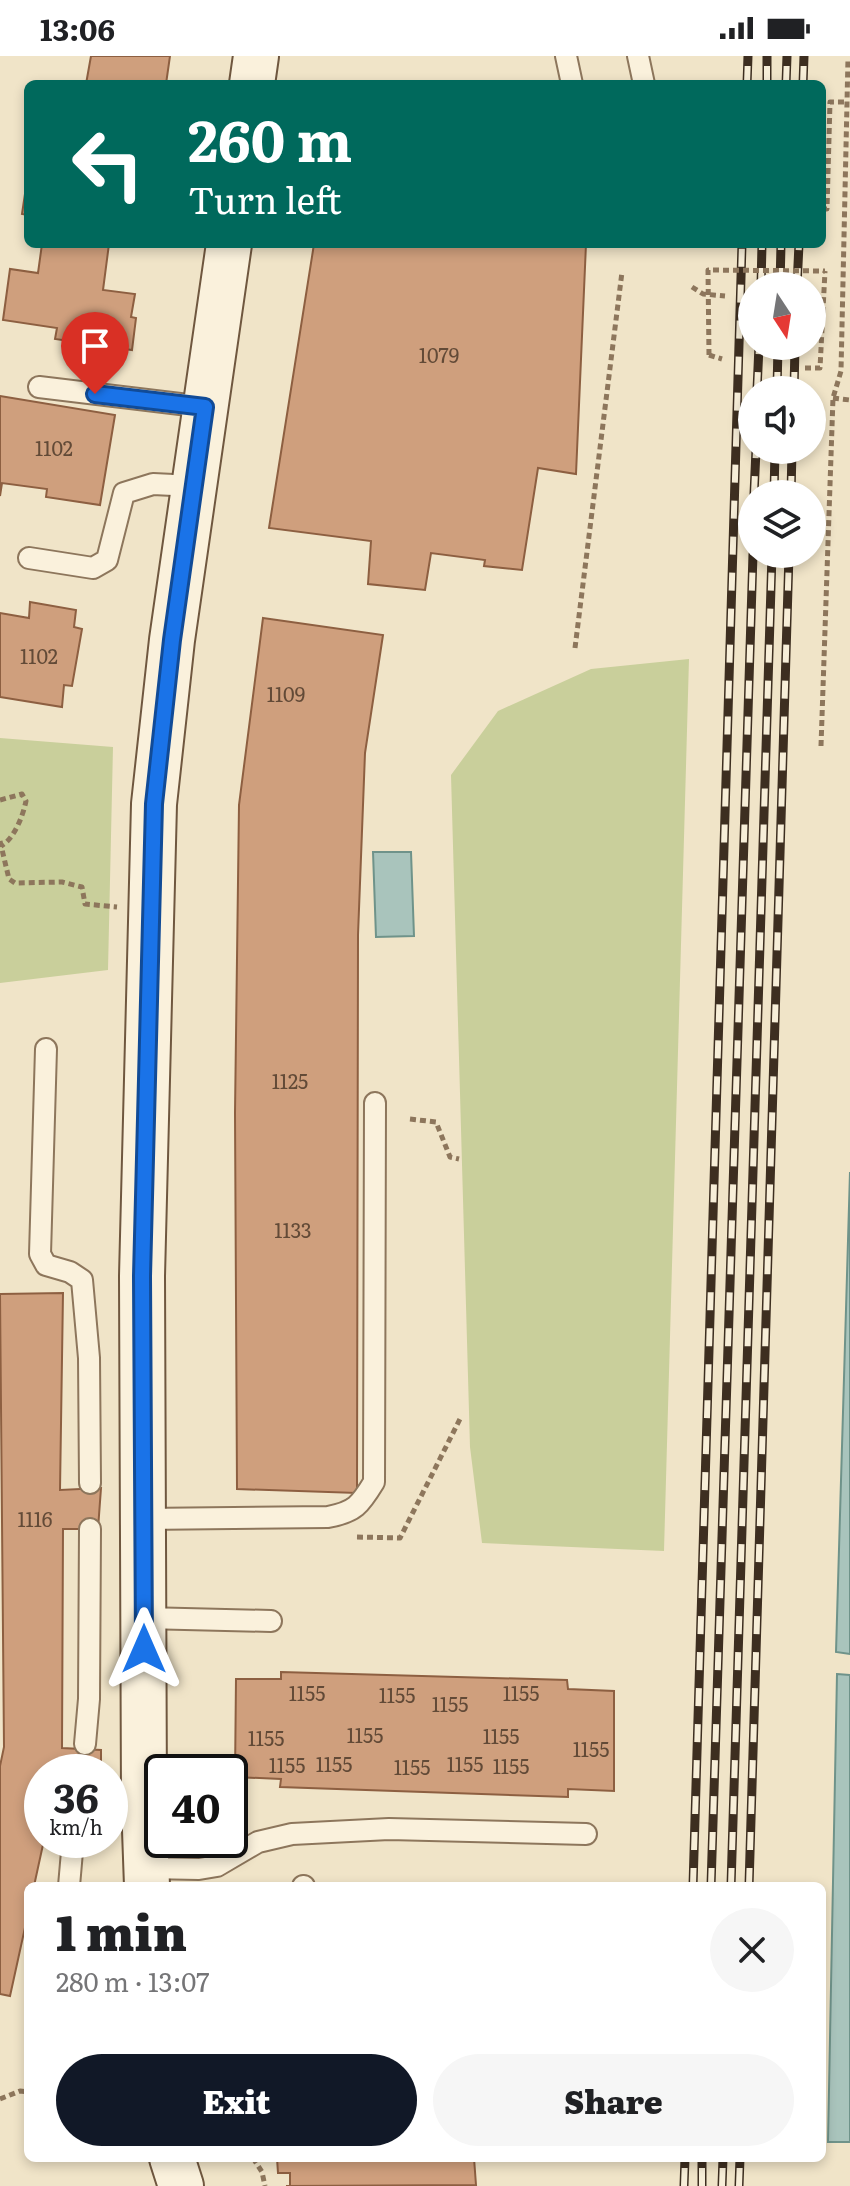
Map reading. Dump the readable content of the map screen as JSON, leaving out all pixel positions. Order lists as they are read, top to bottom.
{
  "house_numbers": [
    "1079",
    "1102",
    "1102",
    "1109",
    "1125",
    "1133",
    "1116",
    "1155",
    "1155",
    "1155",
    "1155",
    "1155",
    "1155",
    "1155",
    "1155",
    "1155",
    "1155",
    "1155",
    "1155",
    "1155"
  ],
  "north": "bottom",
  "page": {
    "status": "13:06",
    "turn": ["260 m", "Turn left"],
    "speed": "36 km/h",
    "limit": "40",
    "heading": ["1 min", "280 m · 13:07"],
    "buttons": ["Exit", "Share"]
  }
}
